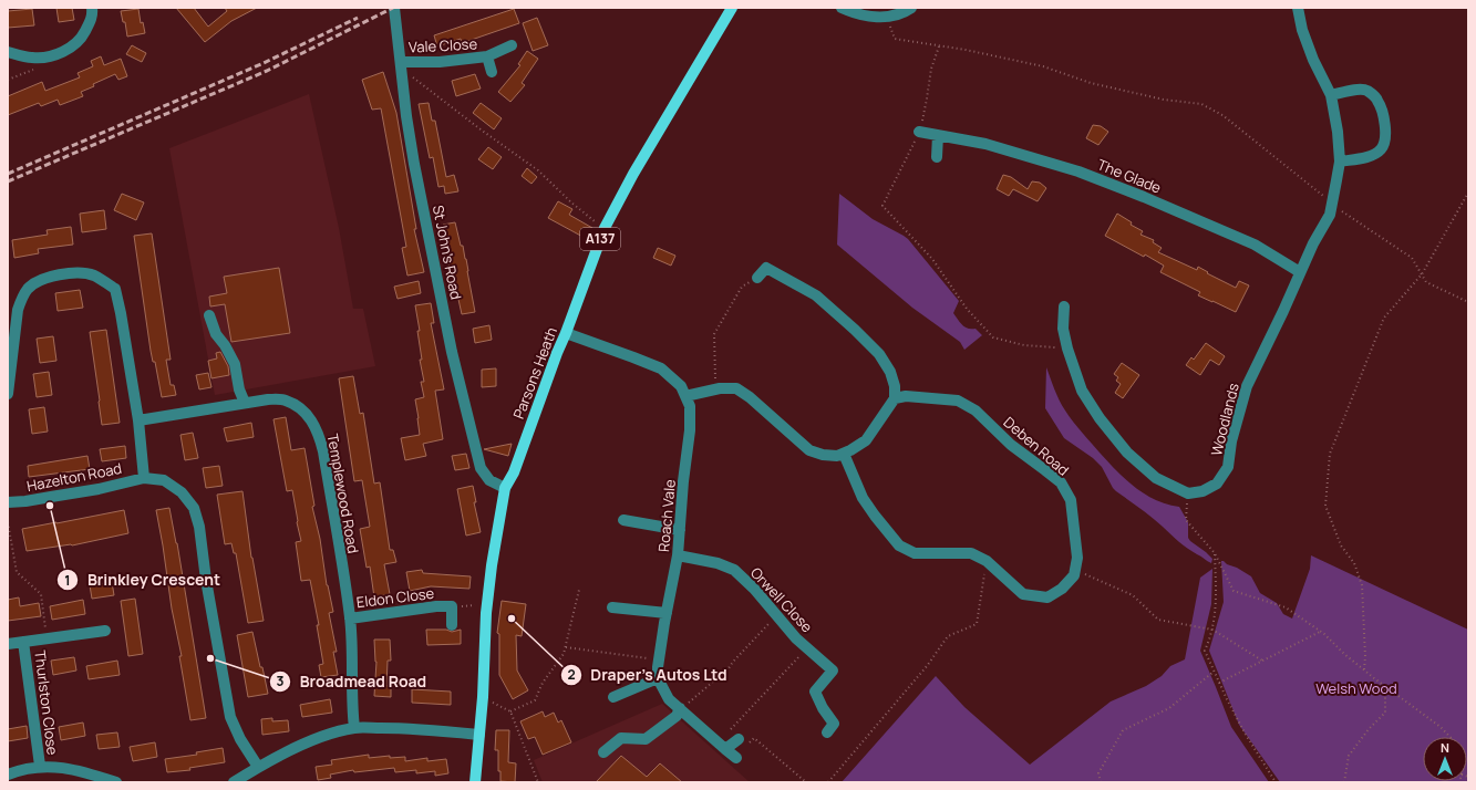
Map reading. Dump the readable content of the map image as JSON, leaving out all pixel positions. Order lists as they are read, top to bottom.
{
  "streets": {
    "main road": ["A137", "Parsons Heath"],
    "street": [
      "Vale Close",
      "The Glade",
      "St John's Road",
      "Woodlands",
      "Deben Road",
      "Hazelton Road",
      "Templewood Road",
      "Roach Vale",
      "Eldon Close",
      "Orwell Close",
      "Thurlston Close"
    ]
  },
  "crossings": [
    ["Vale Close", "St John's Road"],
    ["The Glade", "Woodlands"],
    ["St John's Road", "Parsons Heath"],
    ["Parsons Heath", "Roach Vale"],
    ["Templewood Road", "Eldon Close"],
    ["Roach Vale", "Orwell Close"]
  ],
  "parks": ["Welsh Wood"],
  "places": ["Brinkley Crescent", "Draper's Autos Ltd", "Broadmead Road"],
  "north": "top"
}
